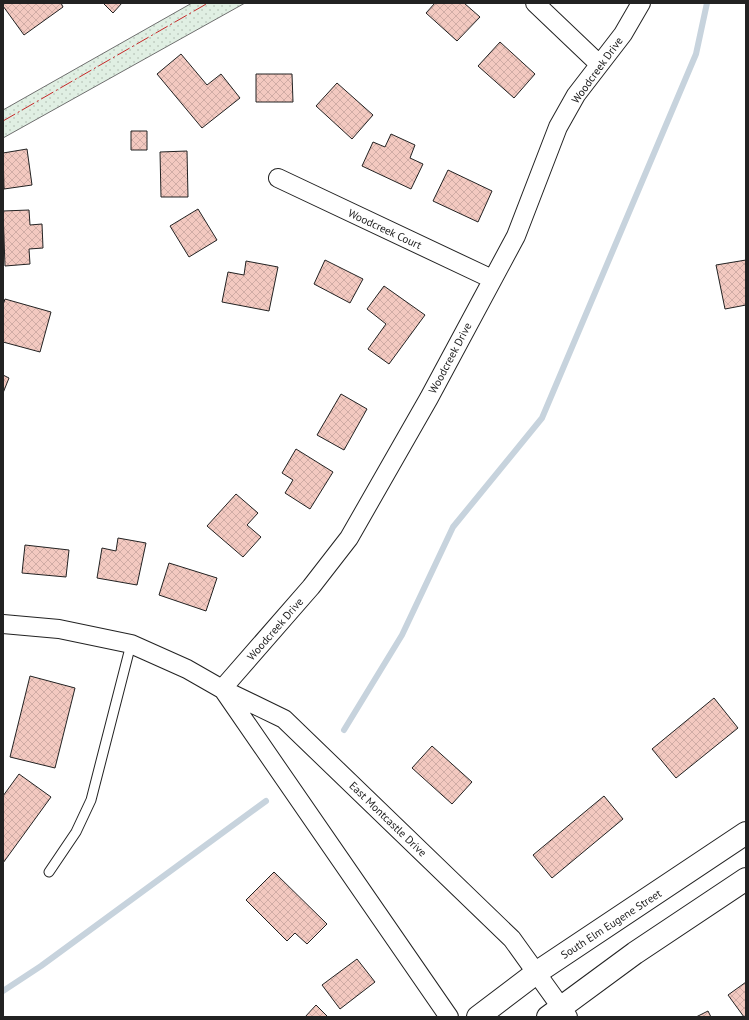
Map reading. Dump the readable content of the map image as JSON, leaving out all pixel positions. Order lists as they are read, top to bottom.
{
  "streets": {
    "main road": ["South Elm Eugene Street"],
    "street": ["Woodcreek Drive", "Woodcreek Court", "East Montcastle Drive"]
  },
  "crossings": [
    ["Woodcreek Drive", "Woodcreek Court"],
    ["Woodcreek Drive", "East Montcastle Drive"],
    ["East Montcastle Drive", "South Elm Eugene Street"]
  ]
}
